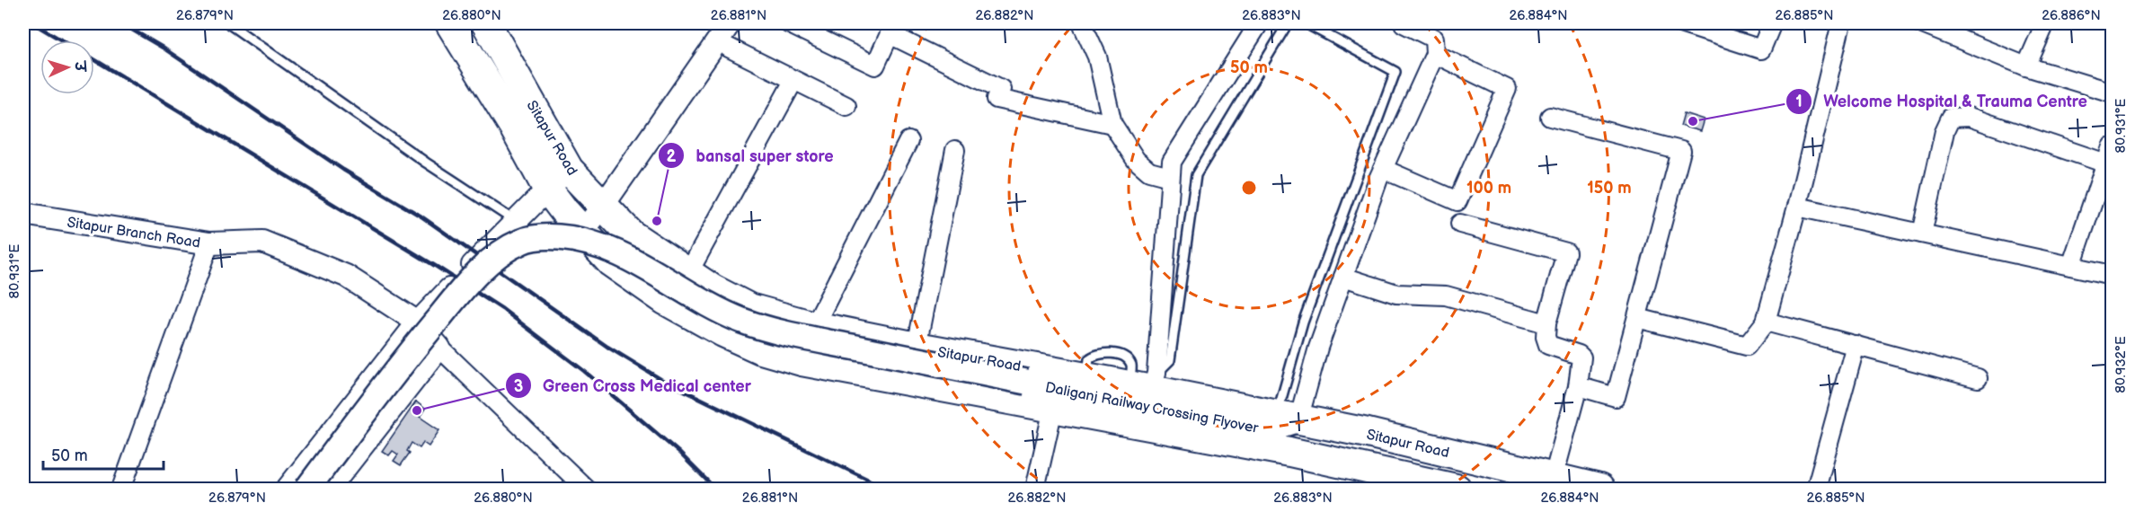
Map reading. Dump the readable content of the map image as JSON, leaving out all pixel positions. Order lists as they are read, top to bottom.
{
  "streets": {
    "main road": ["Sitapur Road", "Daliganj Railway Crossing Flyover"],
    "street": ["Sitapur Branch Road"]
  },
  "crossings": [
    ["Sitapur Road", "Daliganj Railway Crossing Flyover"]
  ],
  "places": ["Welcome Hospital & Trauma Centre", "bansal super store", "Green Cross Medical center"],
  "scale_bar": "50 m",
  "north": "right",
  "coordinates": [
    "26.879°N",
    "26.880°N",
    "26.881°N",
    "26.882°N",
    "26.883°N",
    "26.884°N",
    "26.885°N",
    "26.886°N",
    "80.931°E",
    "80.932°E"
  ],
  "rings": ["50 m", "100 m", "150 m"]
}
